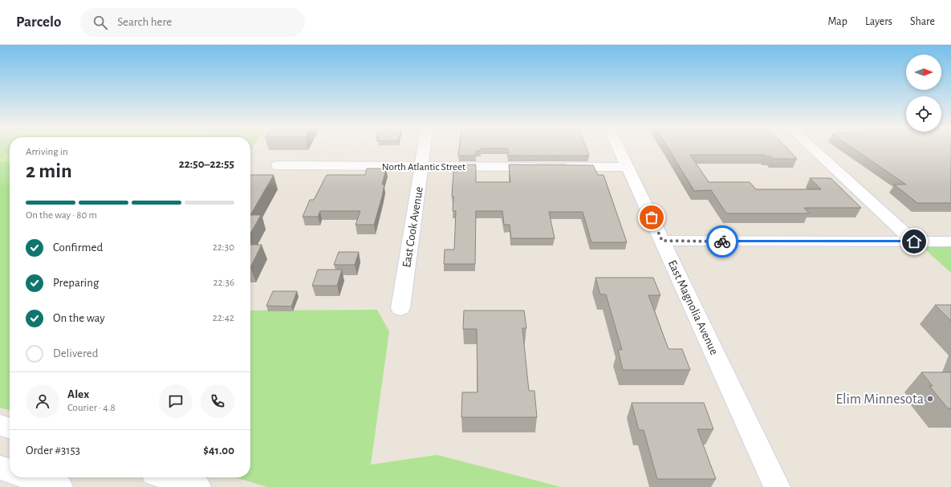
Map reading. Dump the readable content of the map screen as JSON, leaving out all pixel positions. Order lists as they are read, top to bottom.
{
  "streets": {
    "street": ["North Atlantic Street", "East Cook Avenue", "East Magnolia Avenue"]
  },
  "crossings": [
    ["North Atlantic Street", "East Cook Avenue"],
    ["North Atlantic Street", "East Magnolia Avenue"]
  ],
  "places": ["Elim Minnesota"],
  "north": "right",
  "page": {
    "header": "Parcelo",
    "search": "Search here",
    "nav": ["Map", "Layers", "Share"],
    "heading": ["2 min", "Arriving in", "22:50–22:55"],
    "panel": [
      "Alex",
      "Courier · 4.8",
      "Order #3153",
      "$41.00"
    ],
    "bar": "On the way · 80 m",
    "list": [
      ["Confirmed", "22:30"],
      ["Preparing", "22:36"],
      ["On the way", "22:42"],
      "Delivered"
    ]
  }
}
